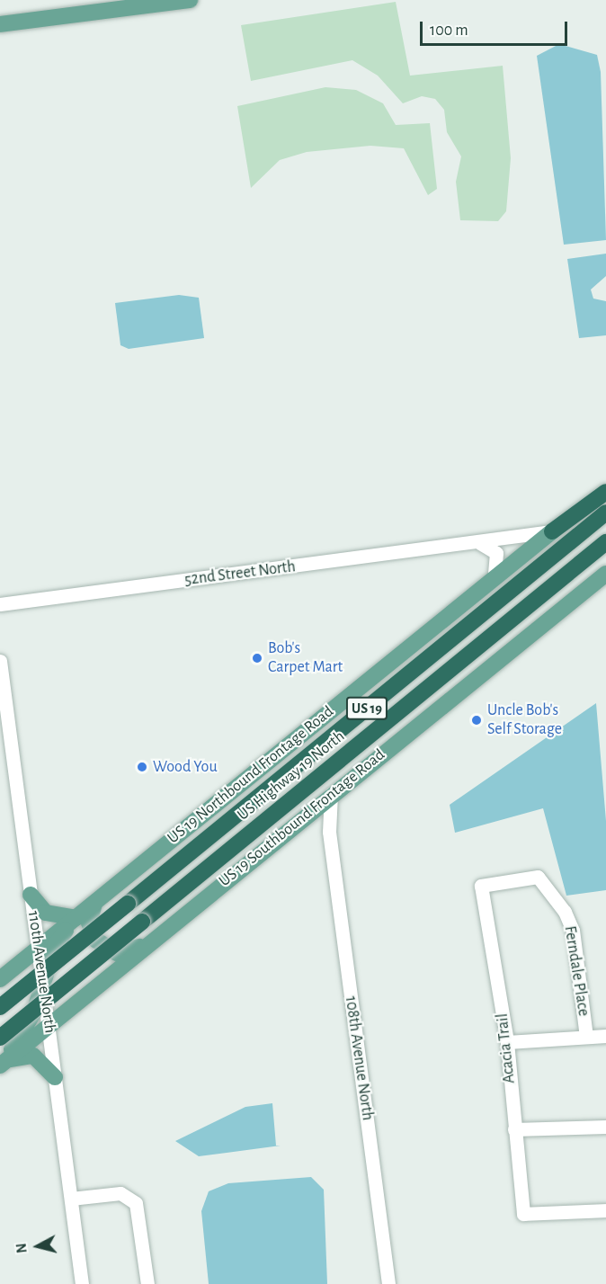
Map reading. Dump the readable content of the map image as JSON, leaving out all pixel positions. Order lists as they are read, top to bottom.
{
  "streets": {
    "highway": ["US 19", "US Highway 19 North"],
    "main road": ["US 19 Northbound Frontage Road", "US 19 Southbound Frontage Road"],
    "street": [
      "52nd Street North",
      "Ferndale Place",
      "110th Avenue North",
      "Acacia Trail",
      "108th Avenue North"
    ]
  },
  "crossings": [
    ["52nd Street North", "US 19 Northbound Frontage Road"],
    ["US 19 Northbound Frontage Road", "110th Avenue North"],
    ["US 19 Southbound Frontage Road", "110th Avenue North"],
    ["US 19 Southbound Frontage Road", "108th Avenue North"],
    ["Ferndale Place", "Acacia Trail"]
  ],
  "places": ["Bob's Carpet Mart", "Uncle Bob's Self Storage", "Wood You"],
  "scale_bar": "100 m",
  "north": "left"
}
